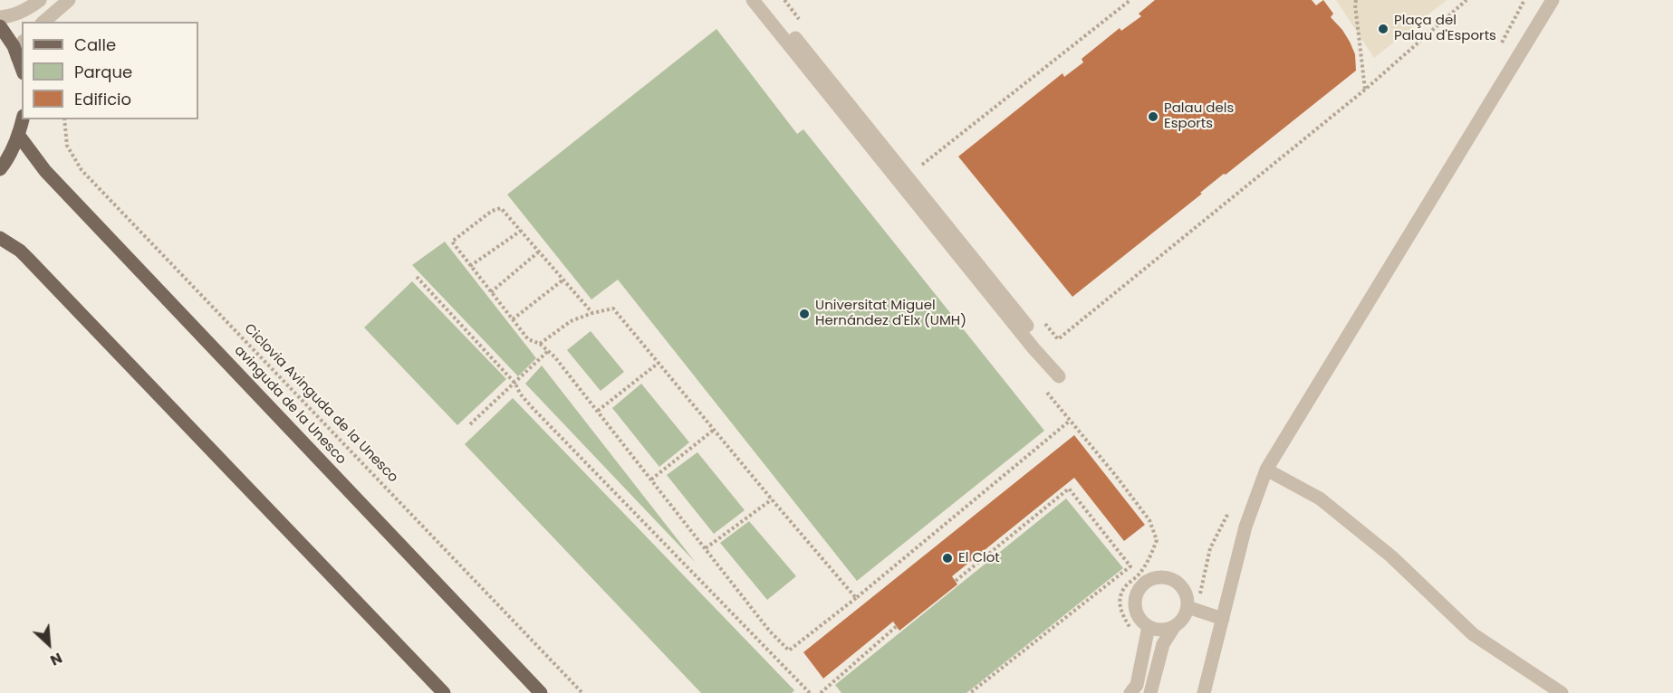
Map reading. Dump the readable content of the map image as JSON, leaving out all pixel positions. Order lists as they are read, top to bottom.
{
  "streets": {
    "main road": ["avinguda de la Unesco"],
    "path": ["Ciclovia Avinguda de la Unesco"]
  },
  "places": [
    "Plaça del Palau d'Esports",
    "Palau dels Esports",
    "Universitat Miguel Hernández d'Elx (UMH)",
    "El Clot"
  ],
  "legend": ["Calle", "Parque", "Edificio"],
  "north": "bottom right"
}
